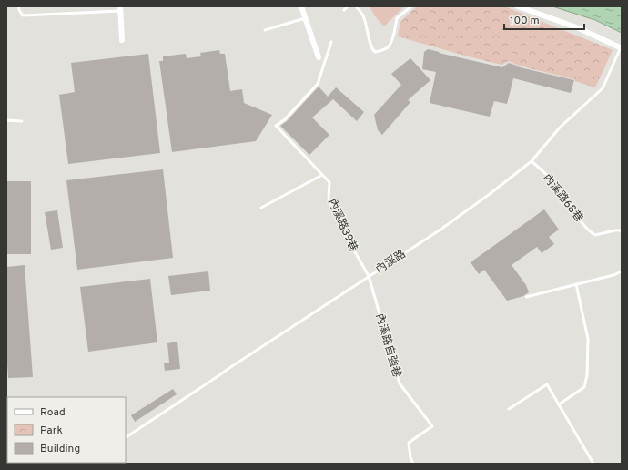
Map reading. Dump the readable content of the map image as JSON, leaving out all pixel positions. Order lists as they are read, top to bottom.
{
  "streets": {
    "lane": [
      "內溪路68巷",
      "內溪路39巷",
      "內溪路",
      "內溪路自強巷"
    ]
  },
  "crossings": [
    ["內溪路68巷", "內溪路"],
    ["內溪路39巷", "內溪路"],
    ["內溪路39巷", "內溪路自強巷"],
    ["內溪路", "內溪路自強巷"]
  ],
  "legend": ["Road", "Park", "Building"],
  "scale_bar": "100 m"
}
